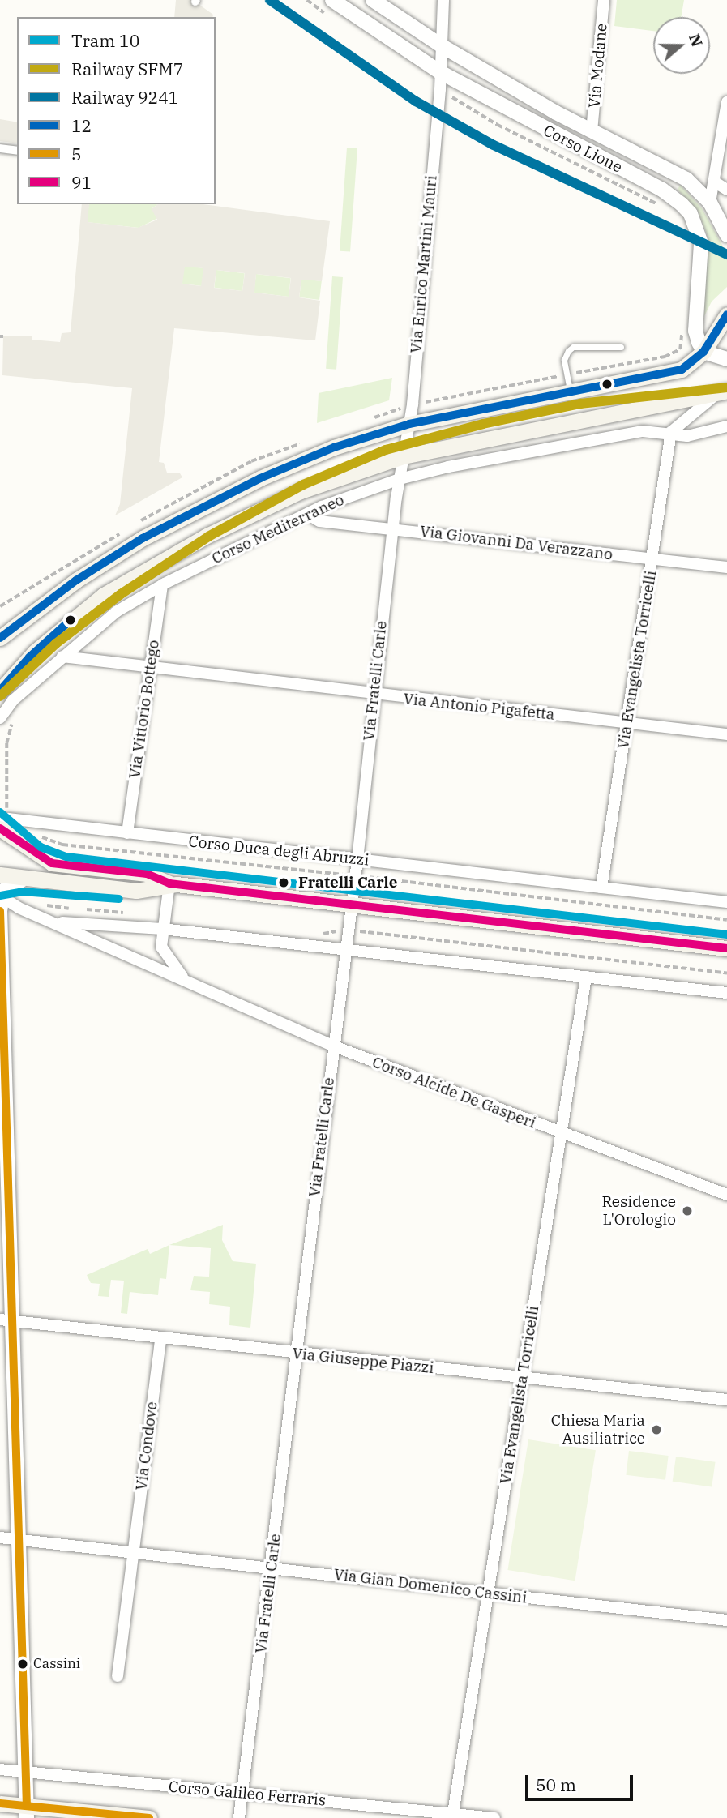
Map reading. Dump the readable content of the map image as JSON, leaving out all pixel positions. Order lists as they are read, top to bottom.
{
  "streets": {
    "main road": ["Corso Mediterraneo", "Corso Duca degli Abruzzi"],
    "street": [
      "Via Modane",
      "Corso Lione",
      "Via Enrico Martini Mauri",
      "Via Giovanni Da Verazzano",
      "Via Evangelista Torricelli",
      "Via Fratelli Carle",
      "Via Antonio Pigafetta",
      "Via Vittorio Bottego",
      "Corso Alcide De Gasperi",
      "Via Giuseppe Piazzi",
      "Via Condove",
      "Via Gian Domenico Cassini",
      "Corso Galileo Ferraris"
    ]
  },
  "crossings": [
    ["Via Modane", "Corso Lione"],
    ["Corso Lione", "Via Enrico Martini Mauri"],
    ["Via Enrico Martini Mauri", "Corso Mediterraneo"],
    ["Via Enrico Martini Mauri", "Via Fratelli Carle"],
    ["Corso Mediterraneo", "Via Giovanni Da Verazzano"],
    ["Corso Mediterraneo", "Via Evangelista Torricelli"],
    ["Corso Mediterraneo", "Via Fratelli Carle"],
    ["Corso Mediterraneo", "Via Antonio Pigafetta"],
    ["Corso Mediterraneo", "Via Vittorio Bottego"],
    ["Via Giovanni Da Verazzano", "Via Evangelista Torricelli"],
    ["Via Giovanni Da Verazzano", "Via Fratelli Carle"],
    ["Via Evangelista Torricelli", "Via Antonio Pigafetta"],
    ["Via Evangelista Torricelli", "Corso Duca degli Abruzzi"],
    ["Via Evangelista Torricelli", "Corso Alcide De Gasperi"],
    ["Via Evangelista Torricelli", "Via Giuseppe Piazzi"],
    ["Via Evangelista Torricelli", "Via Gian Domenico Cassini"],
    ["Via Evangelista Torricelli", "Corso Galileo Ferraris"],
    ["Via Fratelli Carle", "Via Antonio Pigafetta"],
    ["Via Fratelli Carle", "Corso Duca degli Abruzzi"],
    ["Via Fratelli Carle", "Corso Alcide De Gasperi"],
    ["Via Fratelli Carle", "Via Giuseppe Piazzi"],
    ["Via Fratelli Carle", "Via Gian Domenico Cassini"],
    ["Via Fratelli Carle", "Corso Galileo Ferraris"],
    ["Via Antonio Pigafetta", "Via Vittorio Bottego"],
    ["Via Vittorio Bottego", "Corso Duca degli Abruzzi"],
    ["Via Giuseppe Piazzi", "Via Condove"],
    ["Via Condove", "Via Gian Domenico Cassini"]
  ],
  "places": [
    "Fratelli Carle",
    "Residence L'Orologio",
    "Chiesa Maria Ausiliatrice",
    "Cassini"
  ],
  "lines": [
    "rail line 9241",
    "transit line 12",
    "rail line SFM7",
    "tram line 10",
    "transit line 91",
    "transit line 5"
  ],
  "legend": [
    "Tram 10",
    "Railway SFM7",
    "Railway 9241",
    "12",
    "5",
    "91"
  ],
  "scale_bar": "50 m",
  "north": "right"
}
